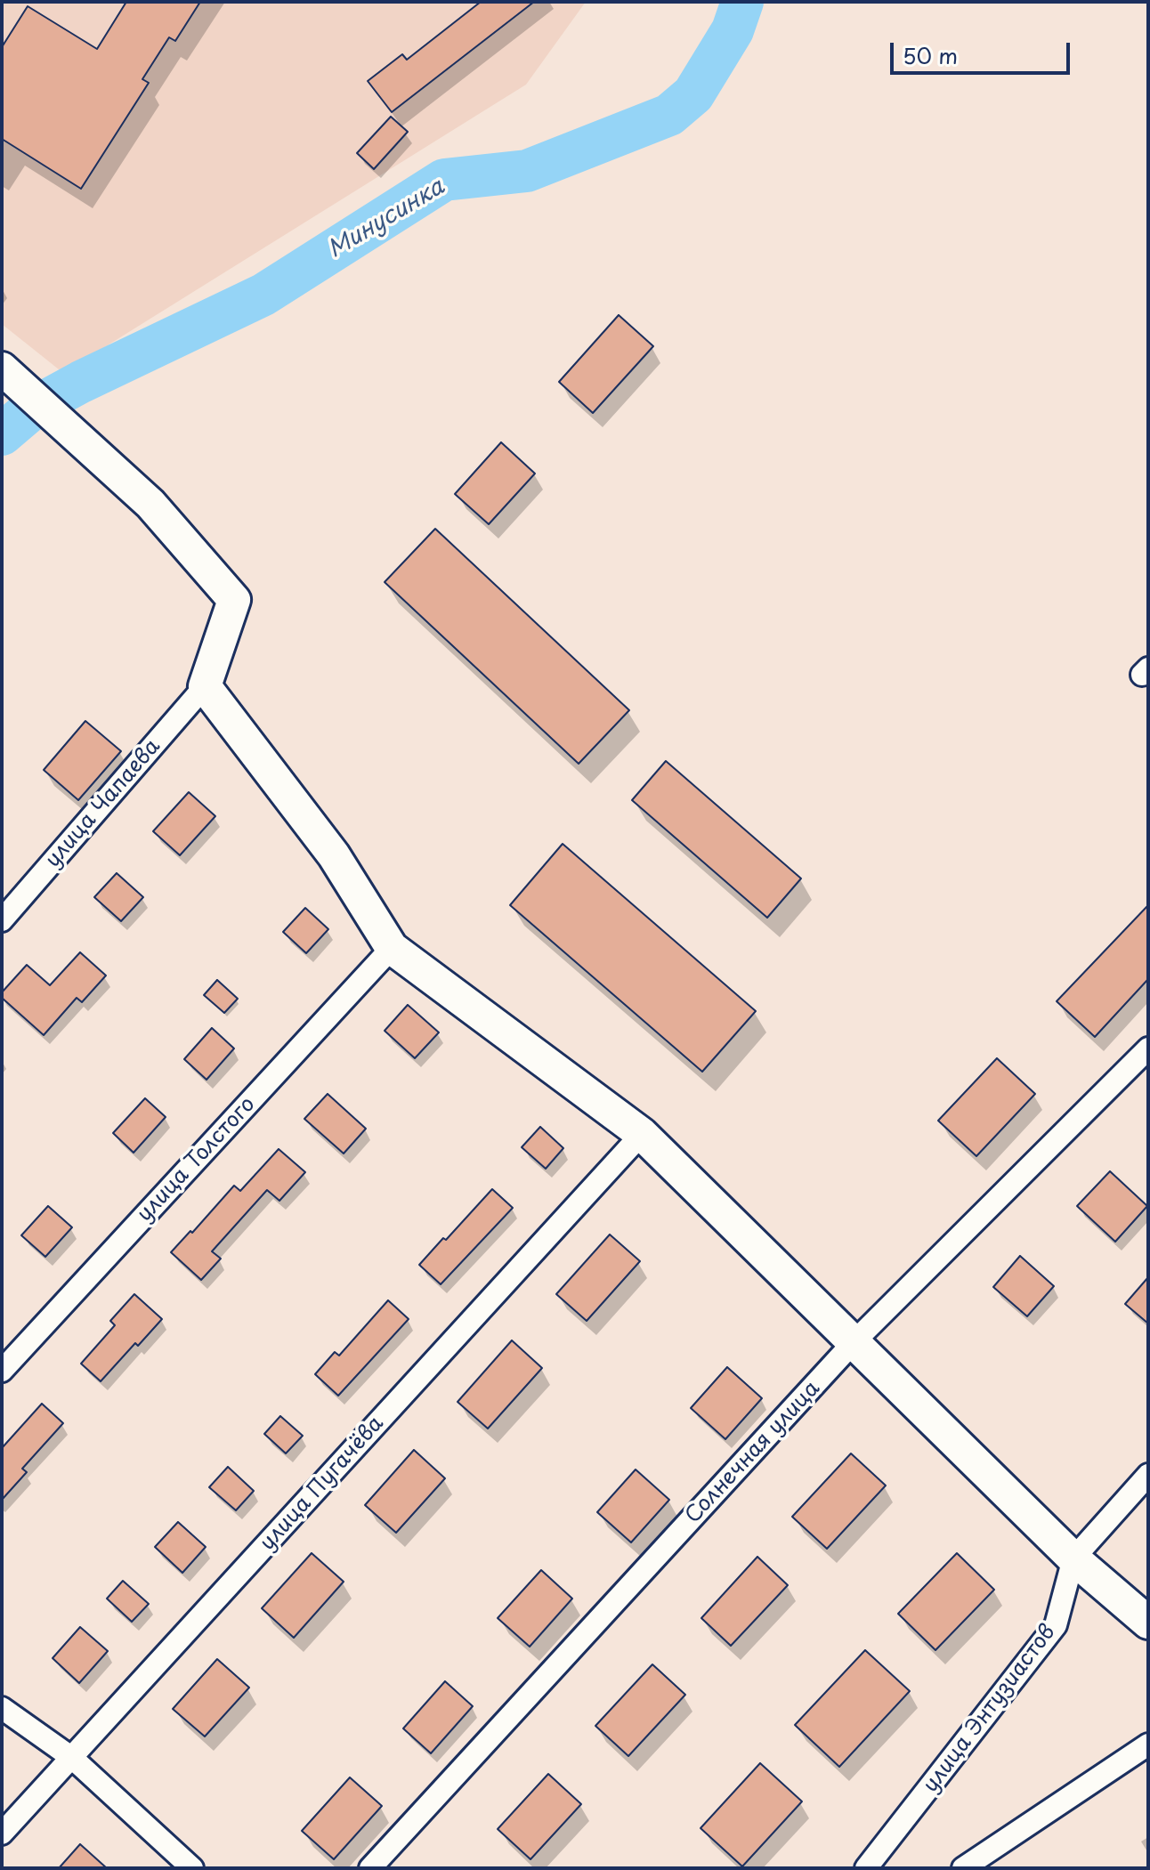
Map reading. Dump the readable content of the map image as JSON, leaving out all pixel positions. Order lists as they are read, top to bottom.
{
  "streets": {
    "street": [
      "улица Чапаева",
      "улица Толстого",
      "Солнечная улица",
      "улица Пугачёва",
      "улица Энтузиастов"
    ]
  },
  "water": ["Минусинка"],
  "scale_bar": "50 m"
}
